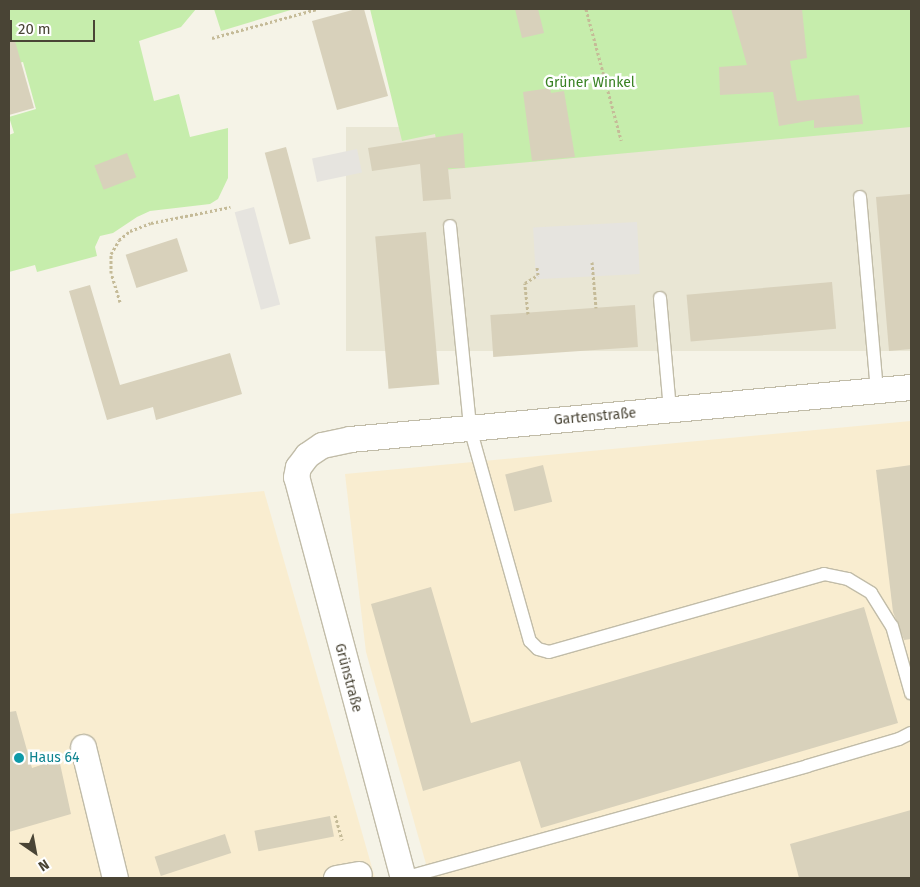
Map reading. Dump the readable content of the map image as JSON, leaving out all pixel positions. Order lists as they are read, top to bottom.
{
  "streets": {
    "street": ["Gartenstraße", "Grünstraße"]
  },
  "crossings": [
    ["Gartenstraße", "Grünstraße"]
  ],
  "parks": ["Grüner Winkel"],
  "places": ["Haus 64"],
  "scale_bar": "20 m",
  "north": "bottom right"
}
